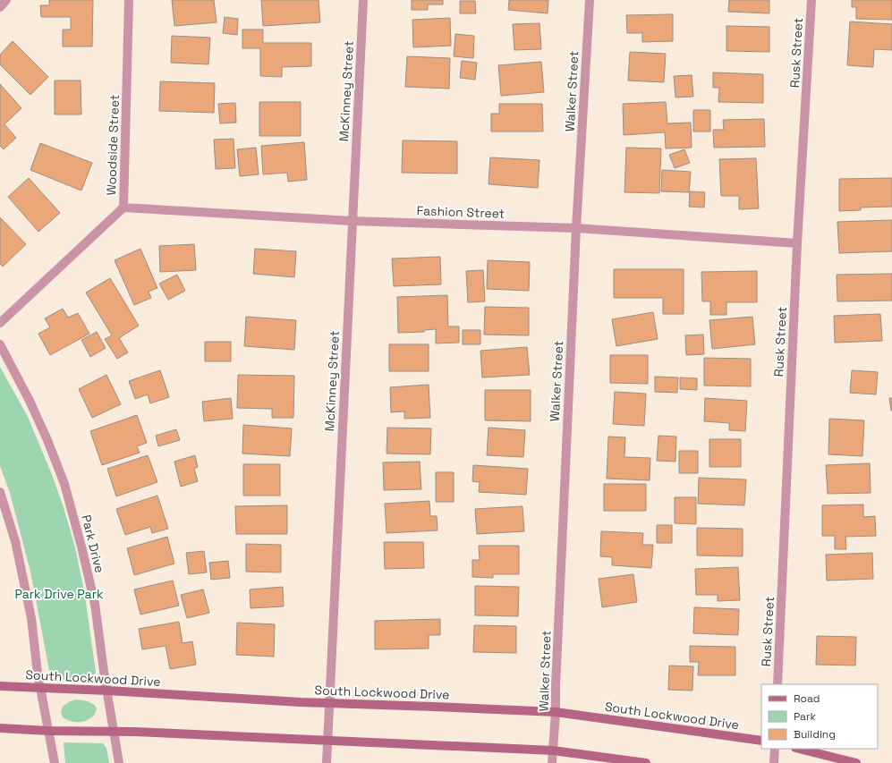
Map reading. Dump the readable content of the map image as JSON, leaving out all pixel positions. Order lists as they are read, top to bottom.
{
  "streets": {
    "main road": ["South Lockwood Drive"],
    "street": [
      "Rusk Street",
      "McKinney Street",
      "Walker Street",
      "Woodside Street",
      "Fashion Street",
      "Park Drive"
    ]
  },
  "crossings": [
    ["Rusk Street", "Fashion Street"],
    ["McKinney Street", "Fashion Street"],
    ["McKinney Street", "South Lockwood Drive"],
    ["Walker Street", "Fashion Street"],
    ["Walker Street", "South Lockwood Drive"],
    ["Woodside Street", "Fashion Street"],
    ["Park Drive", "South Lockwood Drive"]
  ],
  "parks": ["Park Drive Park"],
  "legend": ["Road", "Park", "Building"]
}
